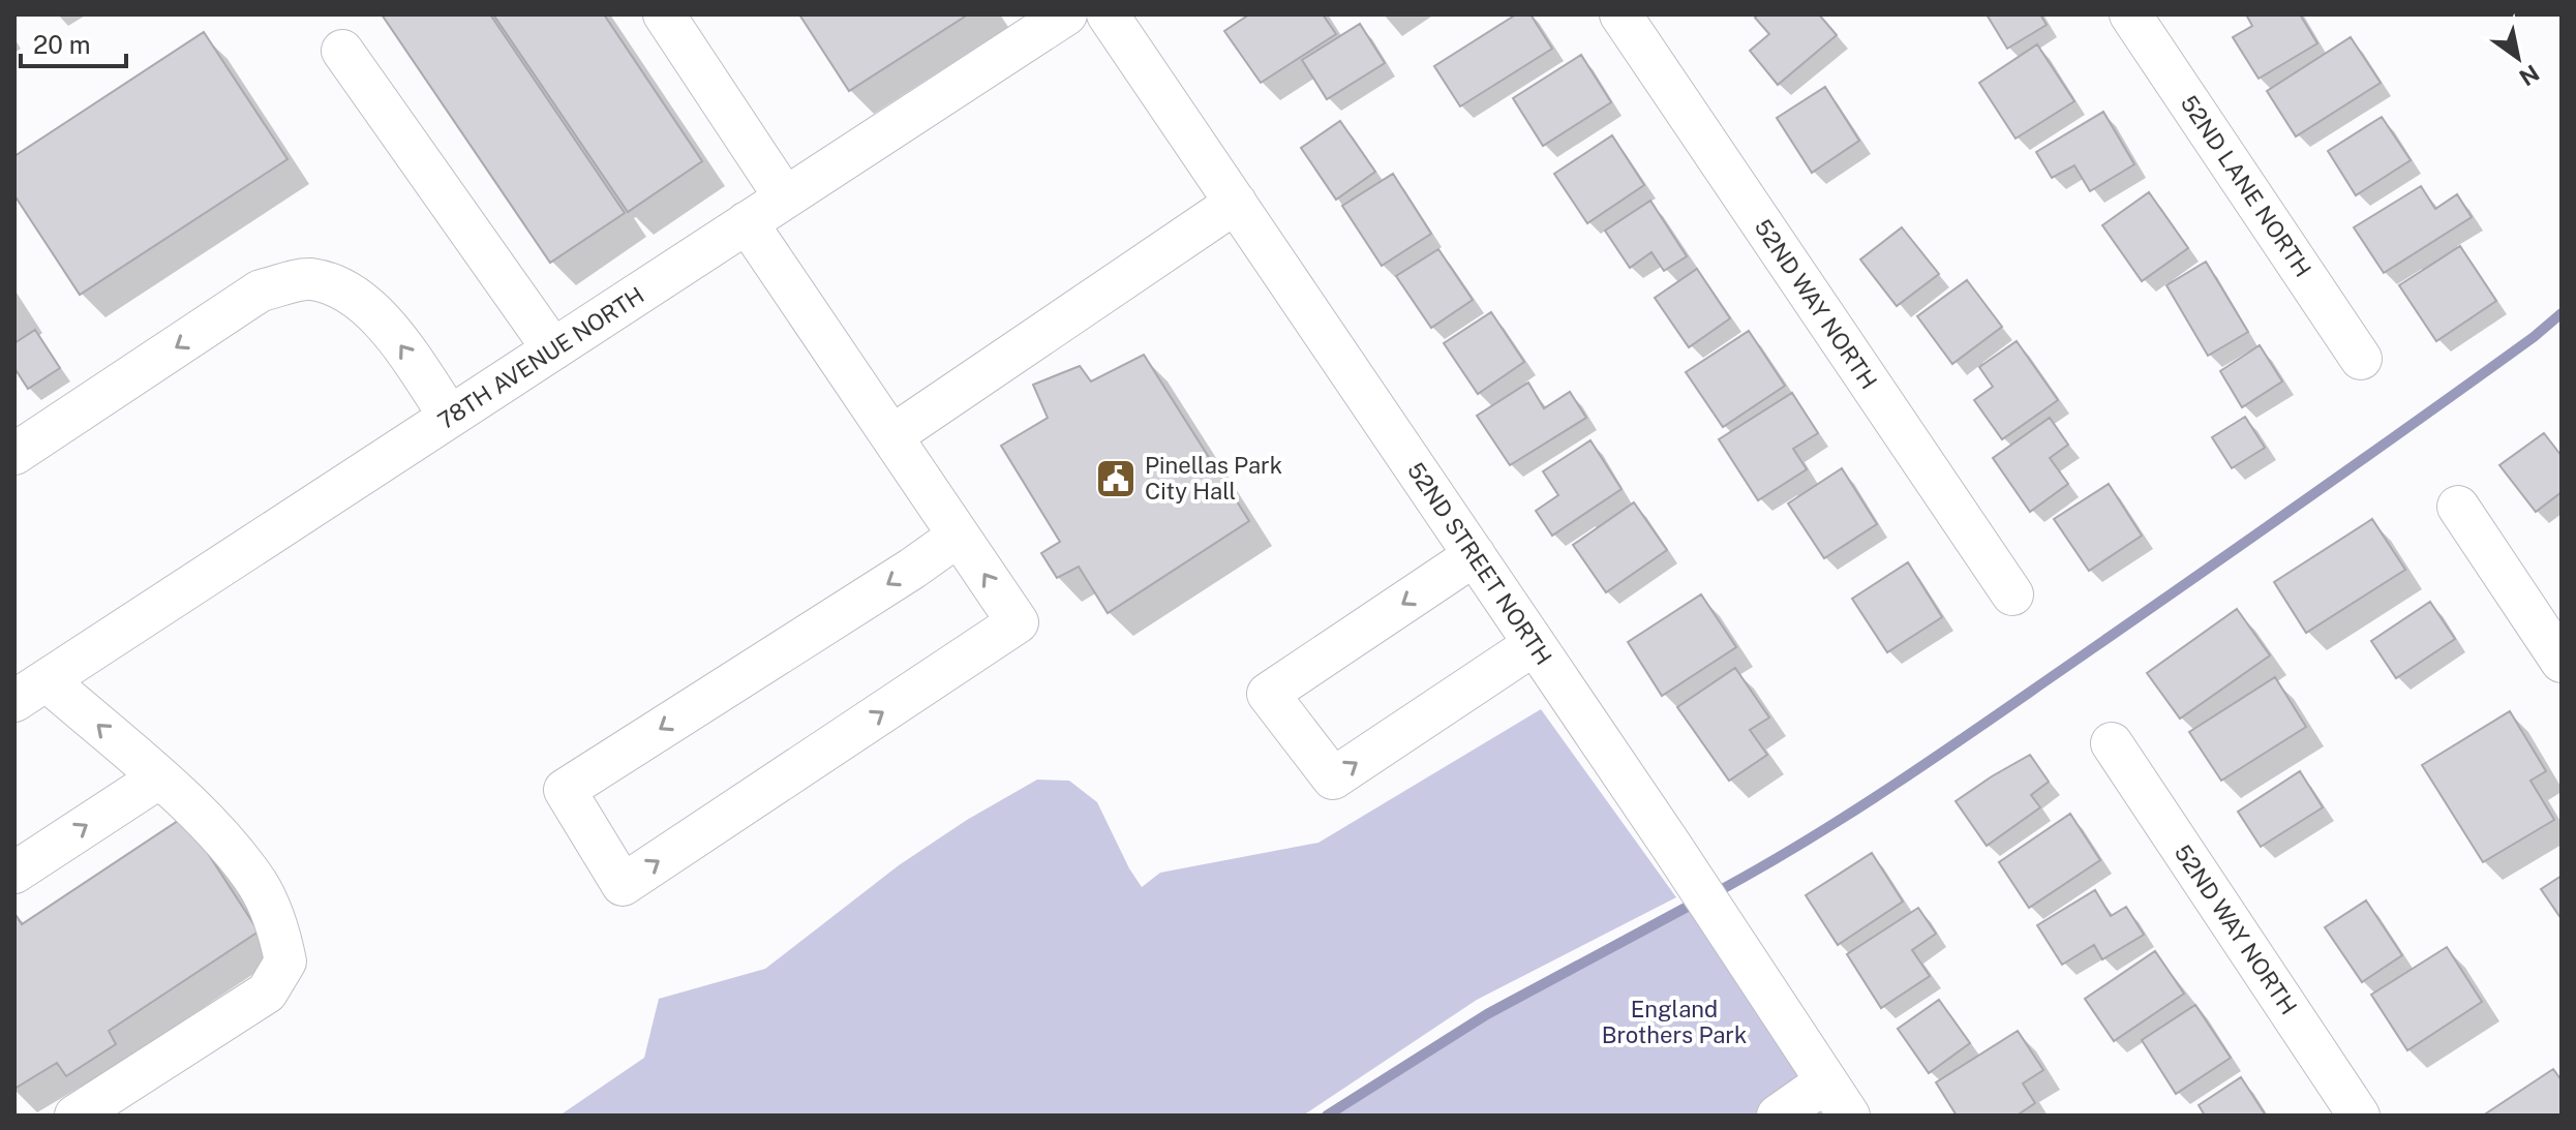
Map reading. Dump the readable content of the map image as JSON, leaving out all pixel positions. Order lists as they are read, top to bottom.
{
  "streets": {
    "street": [
      "52ND LANE NORTH",
      "52ND WAY NORTH",
      "78TH AVENUE NORTH",
      "52ND STREET NORTH"
    ]
  },
  "parks": ["England Brothers Park"],
  "places": {
    "public building": ["Pinellas Park City Hall"]
  },
  "scale_bar": "20 m",
  "north": "bottom right"
}
